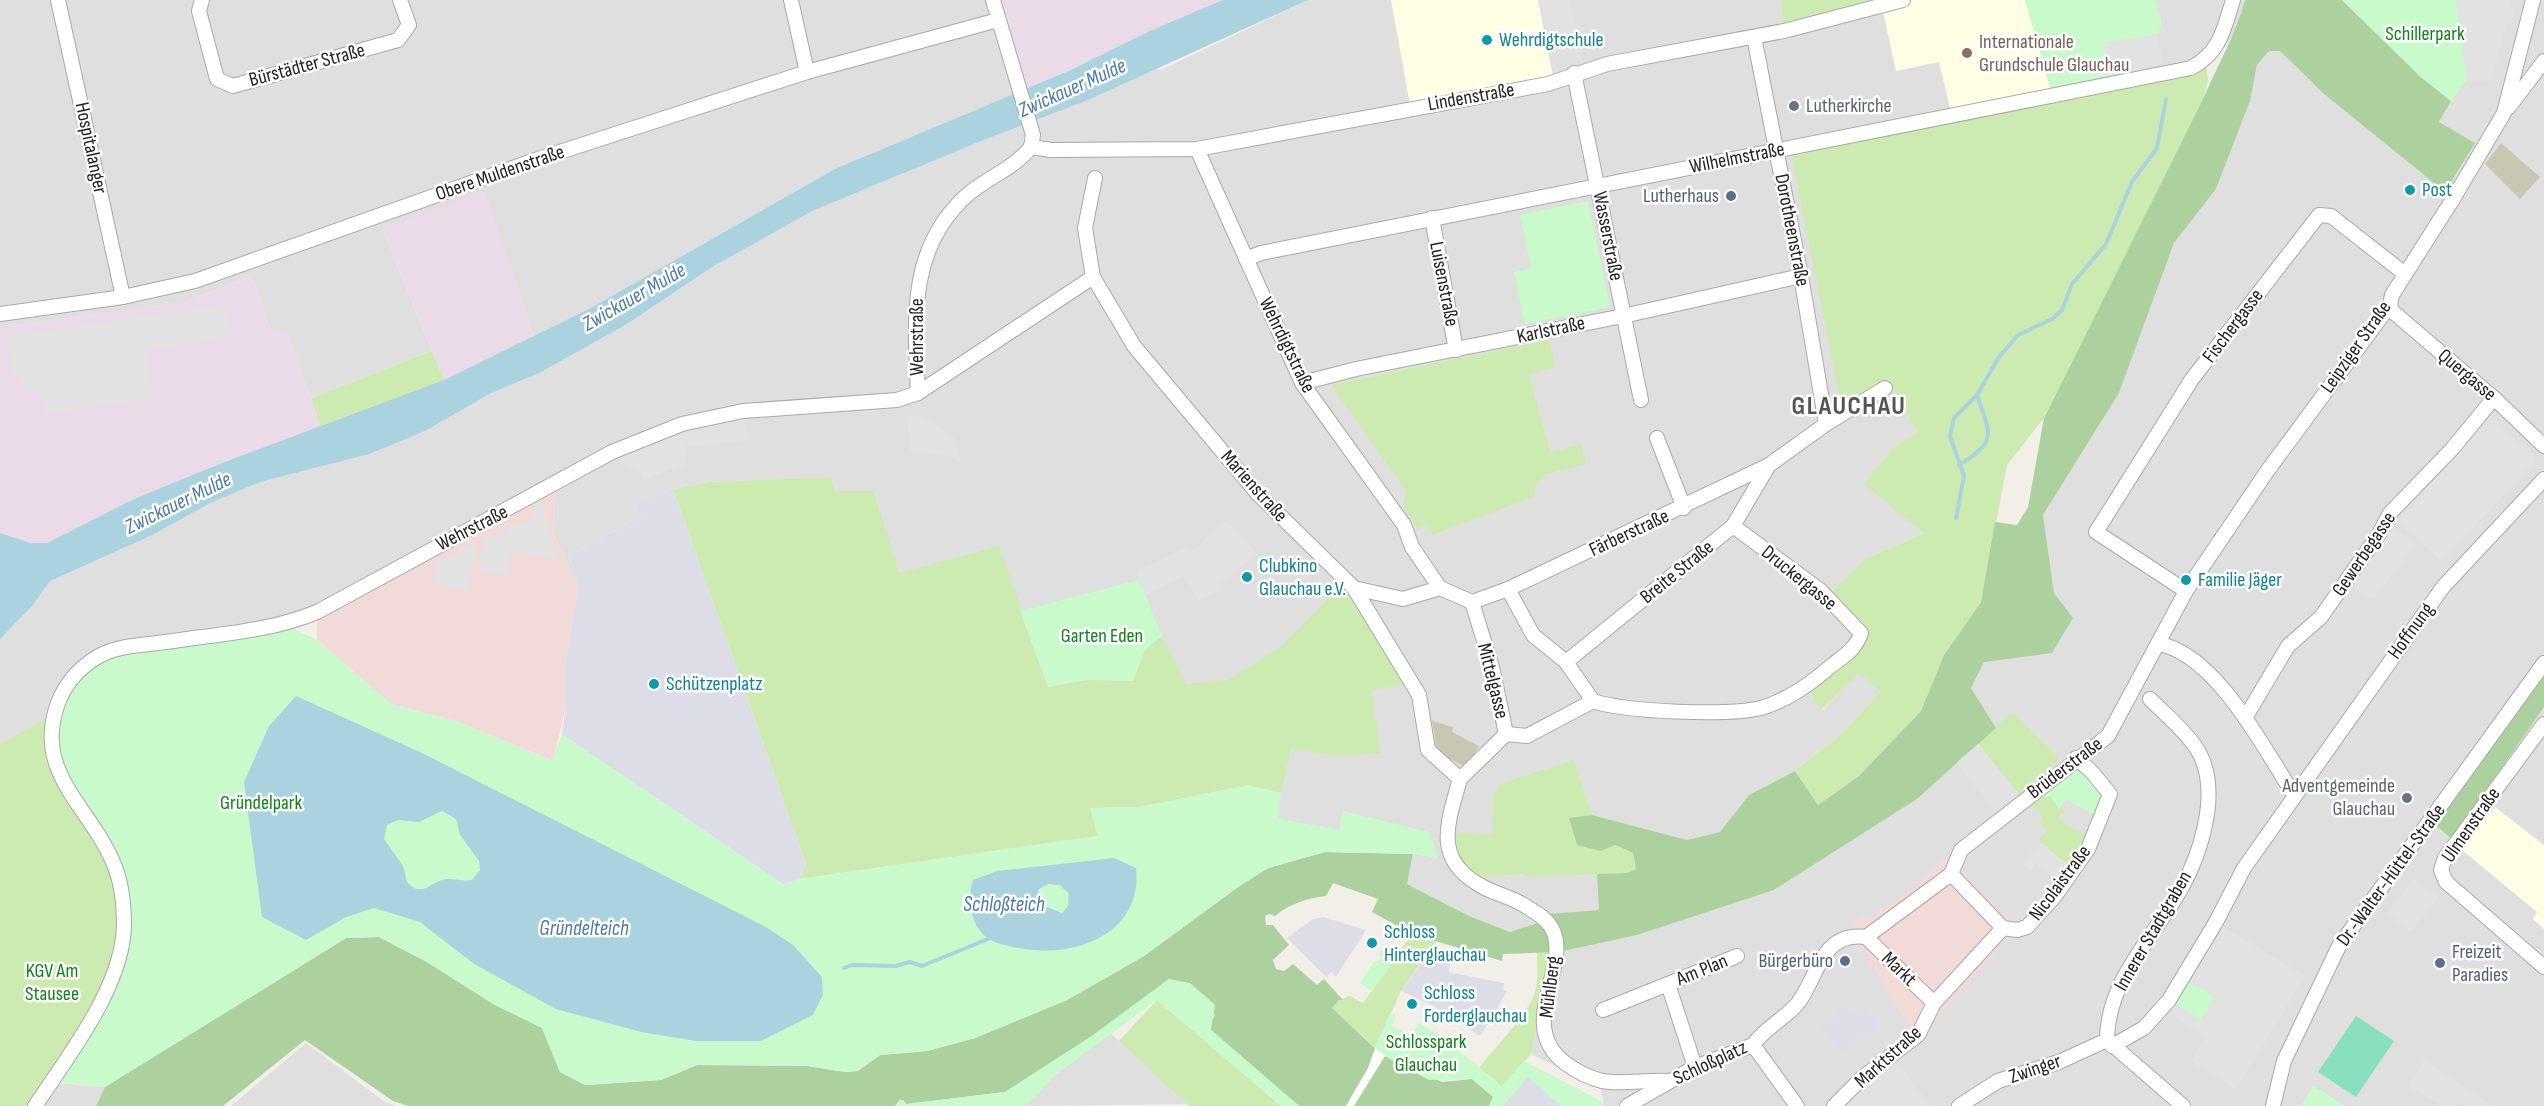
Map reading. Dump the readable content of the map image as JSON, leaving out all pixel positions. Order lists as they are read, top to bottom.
{
  "streets": {
    "street": [
      "Bürstädter Straße",
      "Lindenstraße",
      "Hospitalanger",
      "Wilhelmstraße",
      "Obere Muldenstraße",
      "Dorotheenstraße",
      "Wasserstraße",
      "Luisenstraße",
      "Fischergasse",
      "Karlstraße",
      "Wehrstraße",
      "Wehrdigtstraße",
      "Leipziger Straße",
      "Quergasse",
      "Marienstraße",
      "Färberstraße",
      "Gewerbegasse",
      "Breite Straße",
      "Druckergasse",
      "Hoffnung",
      "Mittelgasse",
      "Brüderstraße",
      "Ulmenstraße",
      "Dr.-Walter-Hüttel-Straße",
      "Nicolaistraße",
      "Innerer Stadtgraben",
      "Markt",
      "Am Plan",
      "Mühlberg",
      "Marktstraße",
      "Schloßplatz",
      "Zwinger"
    ]
  },
  "crossings": [
    ["Lindenstraße", "Dorotheenstraße"],
    ["Lindenstraße", "Wasserstraße"],
    ["Lindenstraße", "Wehrstraße"],
    ["Lindenstraße", "Wehrdigtstraße"],
    ["Hospitalanger", "Obere Muldenstraße"],
    ["Wilhelmstraße", "Dorotheenstraße"],
    ["Wilhelmstraße", "Wasserstraße"],
    ["Wilhelmstraße", "Luisenstraße"],
    ["Wilhelmstraße", "Wehrdigtstraße"],
    ["Dorotheenstraße", "Karlstraße"],
    ["Dorotheenstraße", "Färberstraße"],
    ["Wasserstraße", "Karlstraße"],
    ["Luisenstraße", "Karlstraße"],
    ["Fischergasse", "Leipziger Straße"],
    ["Karlstraße", "Wehrdigtstraße"],
    ["Wehrstraße", "Marienstraße"],
    ["Leipziger Straße", "Quergasse"],
    ["Leipziger Straße", "Brüderstraße"],
    ["Quergasse", "Gewerbegasse"],
    ["Marienstraße", "Mittelgasse"],
    ["Marienstraße", "Mühlberg"],
    ["Färberstraße", "Breite Straße"],
    ["Färberstraße", "Mittelgasse"],
    ["Breite Straße", "Druckergasse"],
    ["Hoffnung", "Innerer Stadtgraben"],
    ["Hoffnung", "Zwinger"],
    ["Mittelgasse", "Mühlberg"],
    ["Brüderstraße", "Nicolaistraße"],
    ["Brüderstraße", "Markt"],
    ["Innerer Stadtgraben", "Zwinger"],
    ["Markt", "Marktstraße"],
    ["Markt", "Schloßplatz"],
    ["Am Plan", "Schloßplatz"],
    ["Mühlberg", "Schloßplatz"]
  ],
  "districts": ["GLAUCHAU"],
  "water": ["Zwickauer Mulde", "Schloßteich", "Gründelteich"],
  "parks": [
    "Schillerpark",
    "Garten Eden",
    "Gründelpark",
    "KGV Am Stausee",
    "Schlosspark Glauchau"
  ],
  "places": [
    "Wehrdigtschule",
    "Internationale Grundschule Glauchau",
    "Lutherkirche",
    "Post",
    "Lutherhaus",
    "Clubkino Glauchau e.V.",
    "Familie Jäger",
    "Schützenplatz",
    "Adventgemeinde Glauchau",
    "Schloss Hinterglauchau",
    "Bürgerbüro",
    "Freizeit Paradies",
    "Schloss Forderglauchau"
  ]
}
